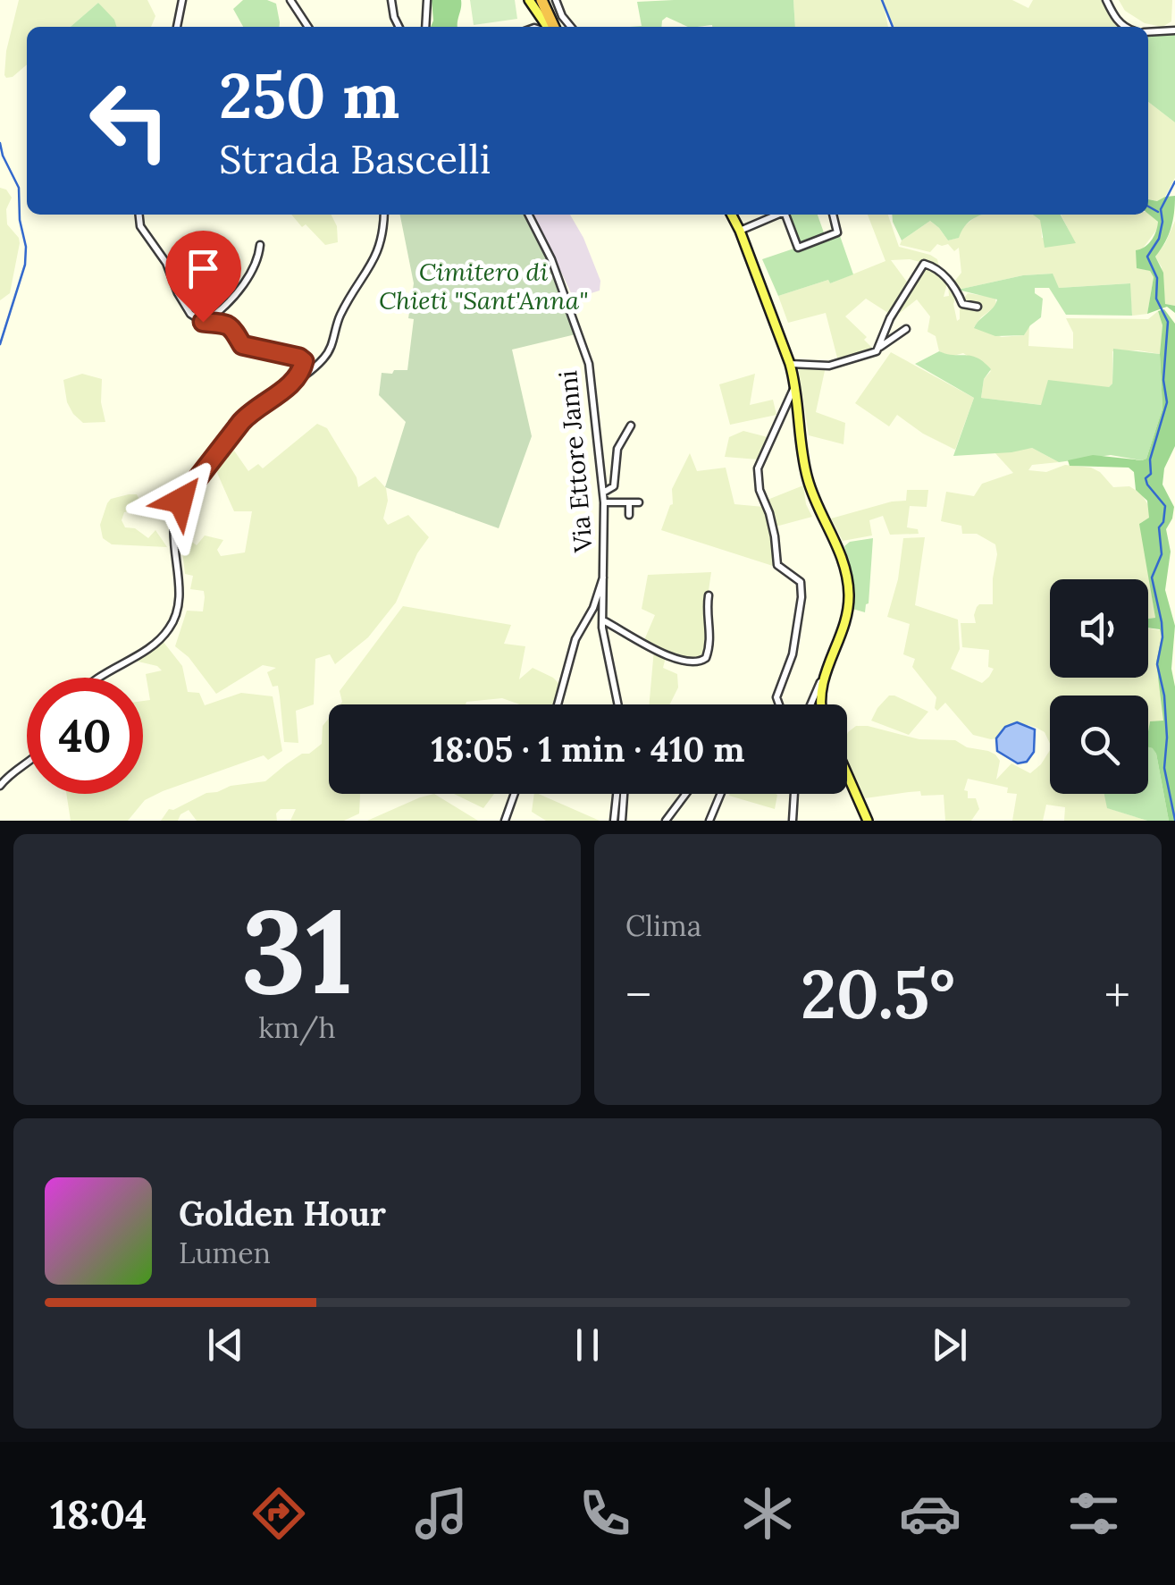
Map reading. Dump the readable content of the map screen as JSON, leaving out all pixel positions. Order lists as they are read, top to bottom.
{
  "streets": {
    "street": ["Via Ettore Janni"]
  },
  "parks": ["Cimitero di Chieti \"Sant'Anna\""],
  "page": {
    "turn": ["250 m", "Strada Bascelli"],
    "limit": "40",
    "trip": "18:05 · 1 min · 410 m",
    "tile": [
      ["31", "km/h"],
      "Clima"
    ],
    "heat": ["−", "20.5°", "+"],
    "song": ["Golden Hour", "Lumen"],
    "tabs": "18:04"
  }
}
